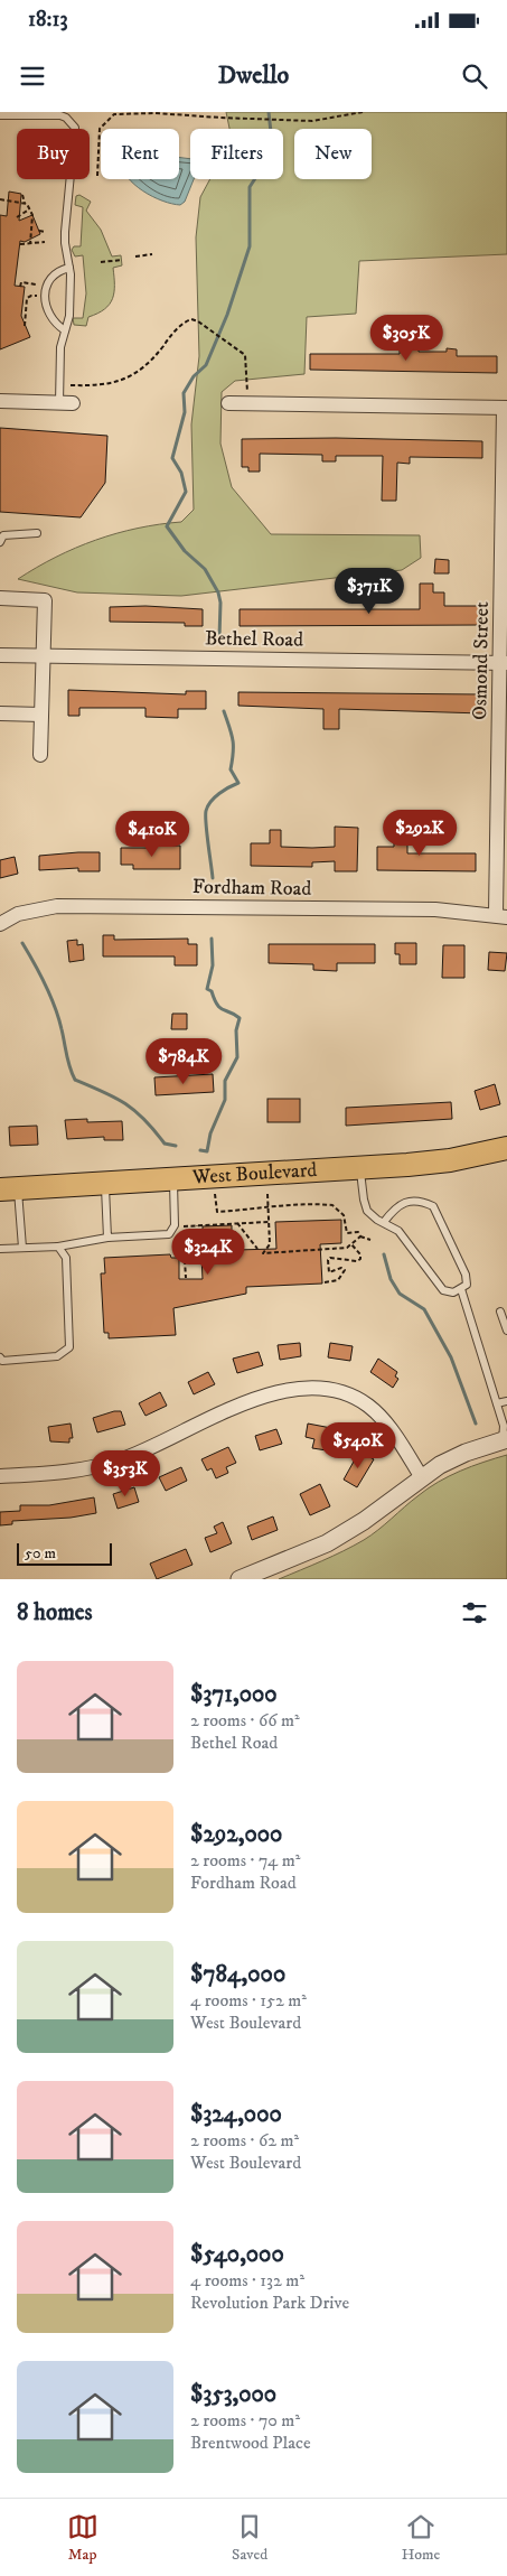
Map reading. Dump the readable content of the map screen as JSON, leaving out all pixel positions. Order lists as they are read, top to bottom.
{
  "streets": {
    "main road": ["West Boulevard"],
    "street": ["Bethel Road", "Osmond Street", "Fordham Road"]
  },
  "crossings": [
    ["Bethel Road", "Osmond Street"],
    ["Osmond Street", "Fordham Road"]
  ],
  "scale_bar": "50 m",
  "page": {
    "status": "18:13",
    "header": "Dwello",
    "chip": [
      "Buy",
      "Rent",
      "Filters",
      "New"
    ],
    "price": [
      "$305K",
      "$371K",
      "$292K",
      "$410K",
      "$784K",
      "$324K",
      "$540K",
      "$353K"
    ],
    "scale": "50 m",
    "heading": "8 homes",
    "list": [
      {
        "name": "$371,000",
        "note": "2 rooms · 66 m² · Bethel Road"
      },
      {
        "name": "$292,000",
        "note": "2 rooms · 74 m² · Fordham Road"
      },
      {
        "name": "$784,000",
        "note": "4 rooms · 152 m² · West Boulevard"
      },
      {
        "name": "$324,000",
        "note": "2 rooms · 62 m² · West Boulevard"
      },
      {
        "name": "$540,000",
        "note": "4 rooms · 132 m² · Revolution Park Drive"
      },
      {
        "name": "$353,000",
        "note": "2 rooms · 70 m² · Brentwood Place"
      }
    ],
    "tabs": ["Map", "Saved", "Home"]
  }
}
